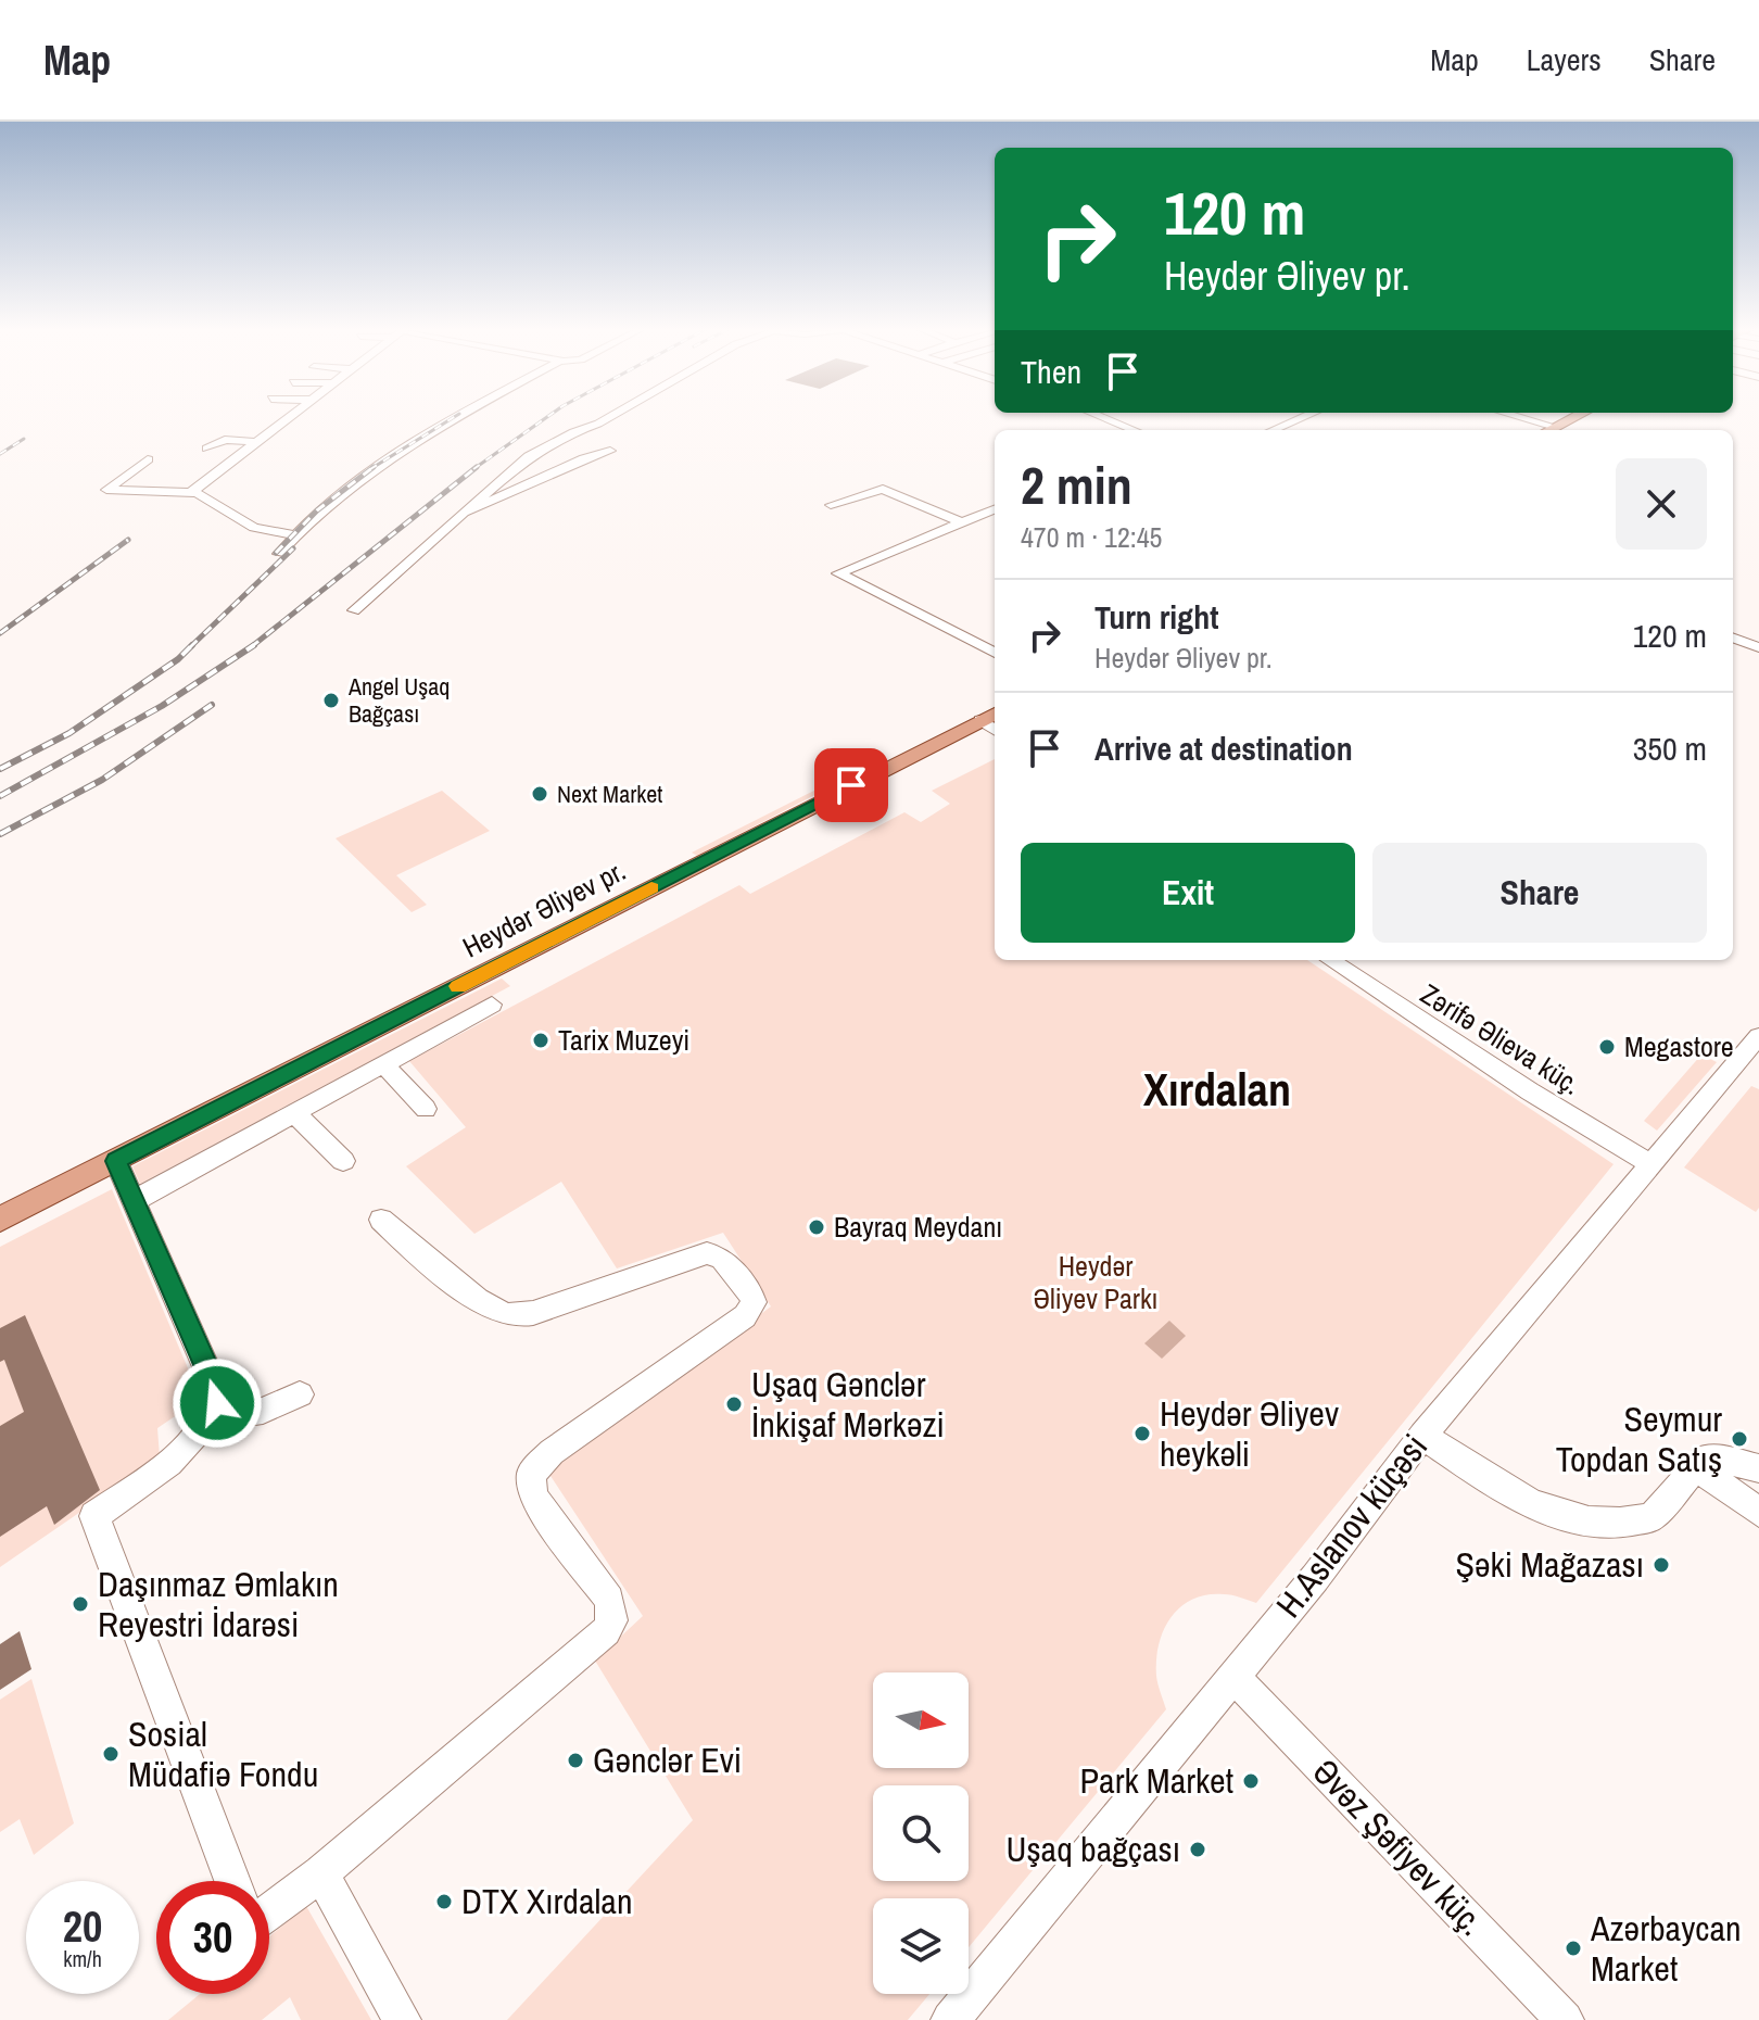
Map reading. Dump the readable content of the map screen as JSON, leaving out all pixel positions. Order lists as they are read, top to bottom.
{
  "streets": {
    "main road": ["Heydər Əliyev pr."],
    "street": ["Zərifə Əlieva küç.", "H.Aslanov küçəsi", "Əvəz Şəfiyev küç."]
  },
  "crossings": [
    ["Zərifə Əlieva küç.", "H.Aslanov küçəsi"],
    ["H.Aslanov küçəsi", "Əvəz Şəfiyev küç."]
  ],
  "districts": ["Xırdalan"],
  "parks": ["Heydər Əliyev Parkı"],
  "places": [
    "Angel Uşaq Bağçası",
    "Next Market",
    "Tarix Muzeyi",
    "Megastore",
    "Bayraq Meydanı",
    "Uşaq Gənclər İnkişaf Mərkəzi",
    "Heydər Əliyev heykəli",
    "Seymur Topdan Satış",
    "Şəki Mağazası",
    "Daşınmaz Əmlakın Reyestri İdarəsi",
    "Sosial Müdafiə Fondu",
    "Gənclər Evi",
    "Park Market",
    "Uşaq bağçası",
    "DTX Xırdalan",
    "Azərbaycan Market"
  ],
  "north": "right",
  "page": {
    "header": "Map",
    "nav": ["Map", "Layers", "Share"],
    "turn": ["120 m", "Heydər Əliyev pr."],
    "then": "Then",
    "heading": ["2 min", "470 m · 12:45"],
    "list": [
      {
        "name": "Turn right",
        "note": "Heydər Əliyev pr.",
        "value": "120 m"
      },
      {
        "name": "Arrive at destination",
        "value": "350 m"
      }
    ],
    "buttons": ["Exit", "Share"],
    "speed": "20 km/h",
    "limit": "30"
  }
}
